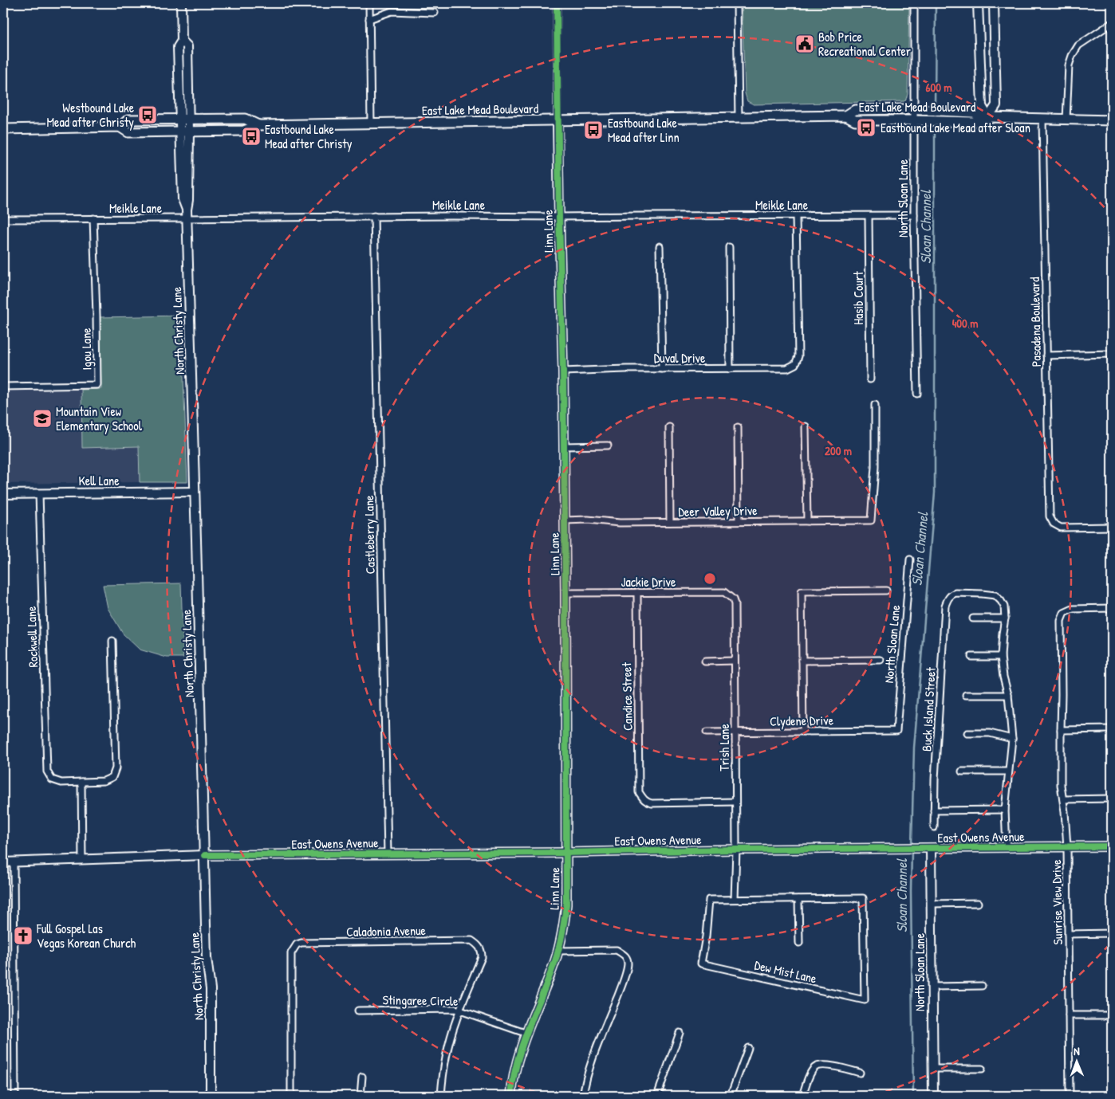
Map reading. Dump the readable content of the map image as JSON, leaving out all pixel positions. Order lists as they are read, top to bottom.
{
  "streets": {
    "main road": ["East Lake Mead Boulevard"],
    "street": [
      "North Sloan Lane",
      "Meikle Lane",
      "Linn Lane",
      "Hasib Court",
      "Pasadena Boulevard",
      "North Christy Lane",
      "Igou Lane",
      "Duval Drive",
      "Kell Lane",
      "Deer Valley Drive",
      "Castleberry Lane",
      "Jackie Drive",
      "Rockwell Lane",
      "Candice Street",
      "Buck Island Street",
      "Clydene Drive",
      "Trish Lane",
      "East Owens Avenue",
      "Sunrise View Drive",
      "Caladonia Avenue",
      "Dew Mist Lane",
      "Stingaree Circle"
    ]
  },
  "crossings": [
    ["East Lake Mead Boulevard", "North Sloan Lane"],
    ["East Lake Mead Boulevard", "Linn Lane"],
    ["East Lake Mead Boulevard", "Pasadena Boulevard"],
    ["East Lake Mead Boulevard", "North Christy Lane"],
    ["North Sloan Lane", "Meikle Lane"],
    ["North Sloan Lane", "Clydene Drive"],
    ["North Sloan Lane", "East Owens Avenue"],
    ["Meikle Lane", "Linn Lane"],
    ["Meikle Lane", "Hasib Court"],
    ["Meikle Lane", "North Christy Lane"],
    ["Meikle Lane", "Igou Lane"],
    ["Meikle Lane", "Duval Drive"],
    ["Meikle Lane", "Castleberry Lane"],
    ["Linn Lane", "Duval Drive"],
    ["Linn Lane", "Deer Valley Drive"],
    ["Linn Lane", "Jackie Drive"],
    ["Linn Lane", "East Owens Avenue"],
    ["Linn Lane", "Stingaree Circle"],
    ["North Christy Lane", "Kell Lane"],
    ["North Christy Lane", "East Owens Avenue"],
    ["Kell Lane", "Rockwell Lane"],
    ["Castleberry Lane", "East Owens Avenue"],
    ["Jackie Drive", "Candice Street"],
    ["Jackie Drive", "Trish Lane"],
    ["Candice Street", "Trish Lane"],
    ["Clydene Drive", "Trish Lane"],
    ["Trish Lane", "East Owens Avenue"],
    ["Trish Lane", "Dew Mist Lane"],
    ["East Owens Avenue", "Sunrise View Drive"],
    ["Caladonia Avenue", "Stingaree Circle"]
  ],
  "water": ["Sloan Channel"],
  "places": {
    "public building": ["Bob Price Recreational Center"],
    "bus stop": [
      "Westbound Lake Mead after Christy",
      "Eastbound Lake Mead after Sloan",
      "Eastbound Lake Mead after Linn",
      "Eastbound Lake Mead after Christy"
    ],
    "school or university": ["Mountain View Elementary School"],
    "church": ["Full Gospel Las Vegas Korean Church"]
  },
  "north": "top",
  "rings": ["600 m", "400 m", "200 m"]
}
